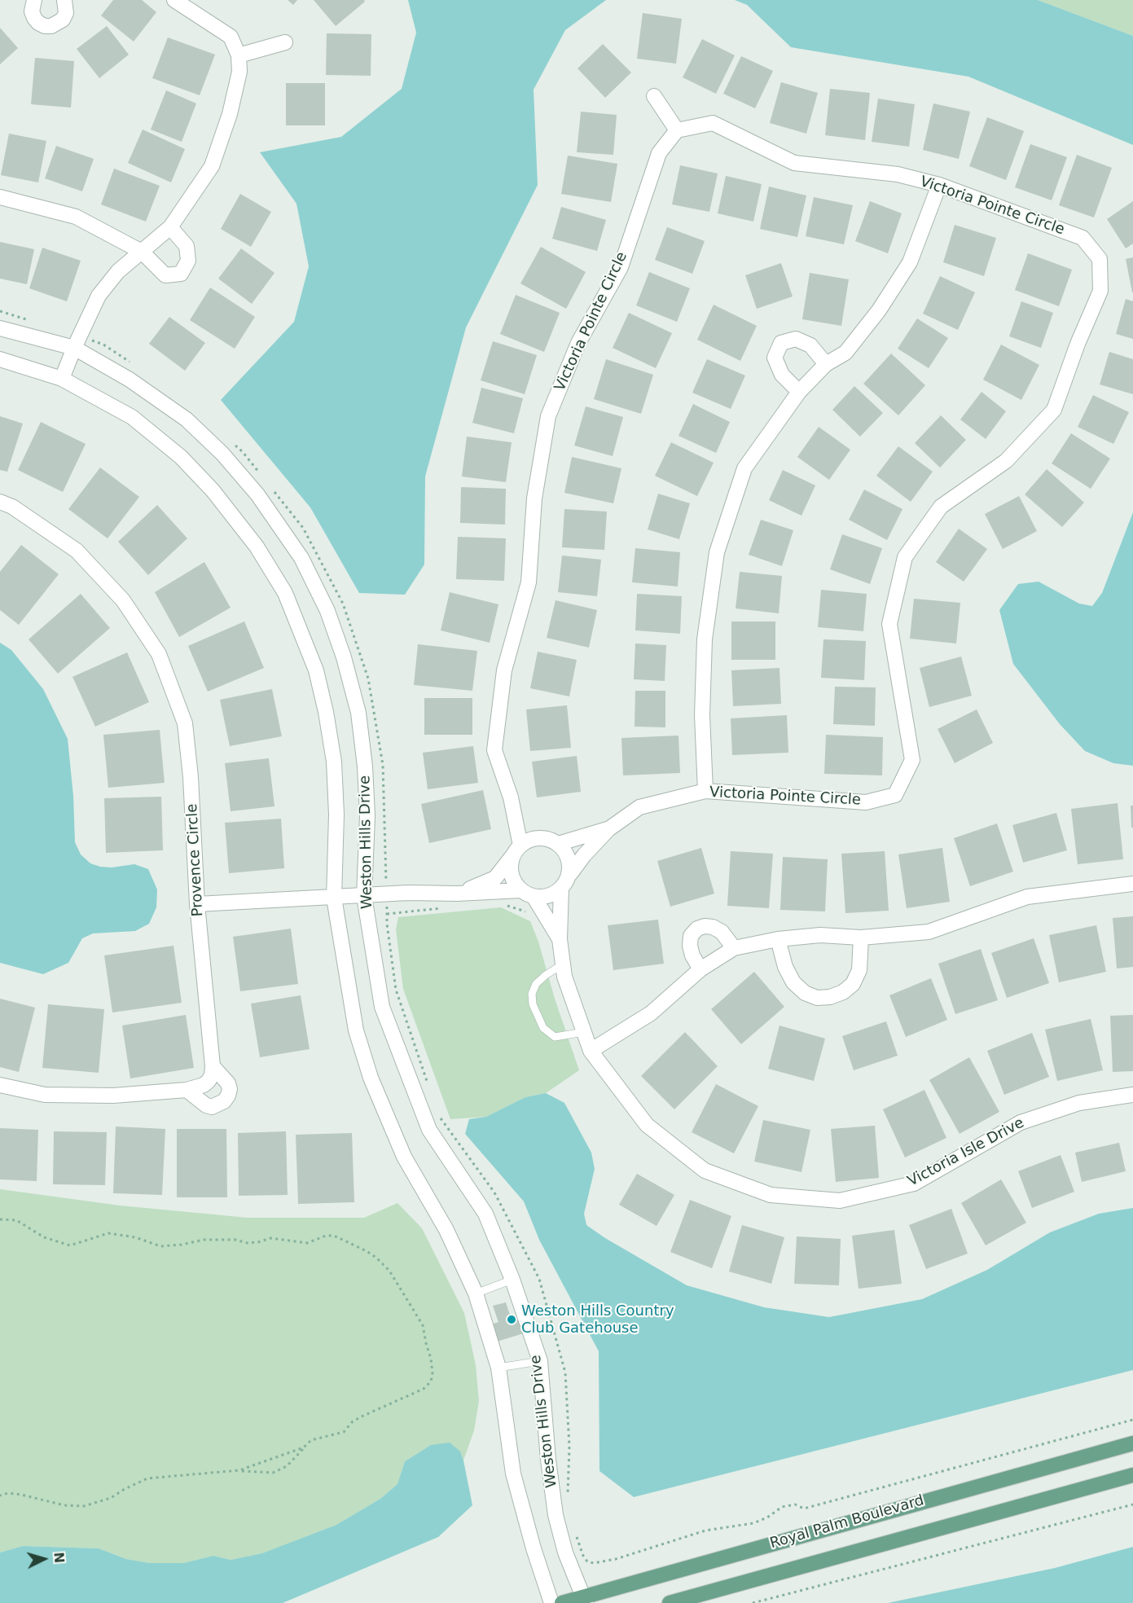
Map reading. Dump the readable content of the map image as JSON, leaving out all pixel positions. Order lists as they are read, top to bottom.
{
  "streets": {
    "main road": ["Royal Palm Boulevard"],
    "street": [
      "Victoria Pointe Circle",
      "Weston Hills Drive",
      "Provence Circle",
      "Victoria Isle Drive"
    ]
  },
  "crossings": [
    ["Victoria Pointe Circle", "Victoria Isle Drive"],
    ["Weston Hills Drive", "Royal Palm Boulevard"]
  ],
  "places": ["Weston Hills Country Club Gatehouse"],
  "north": "right"
}
